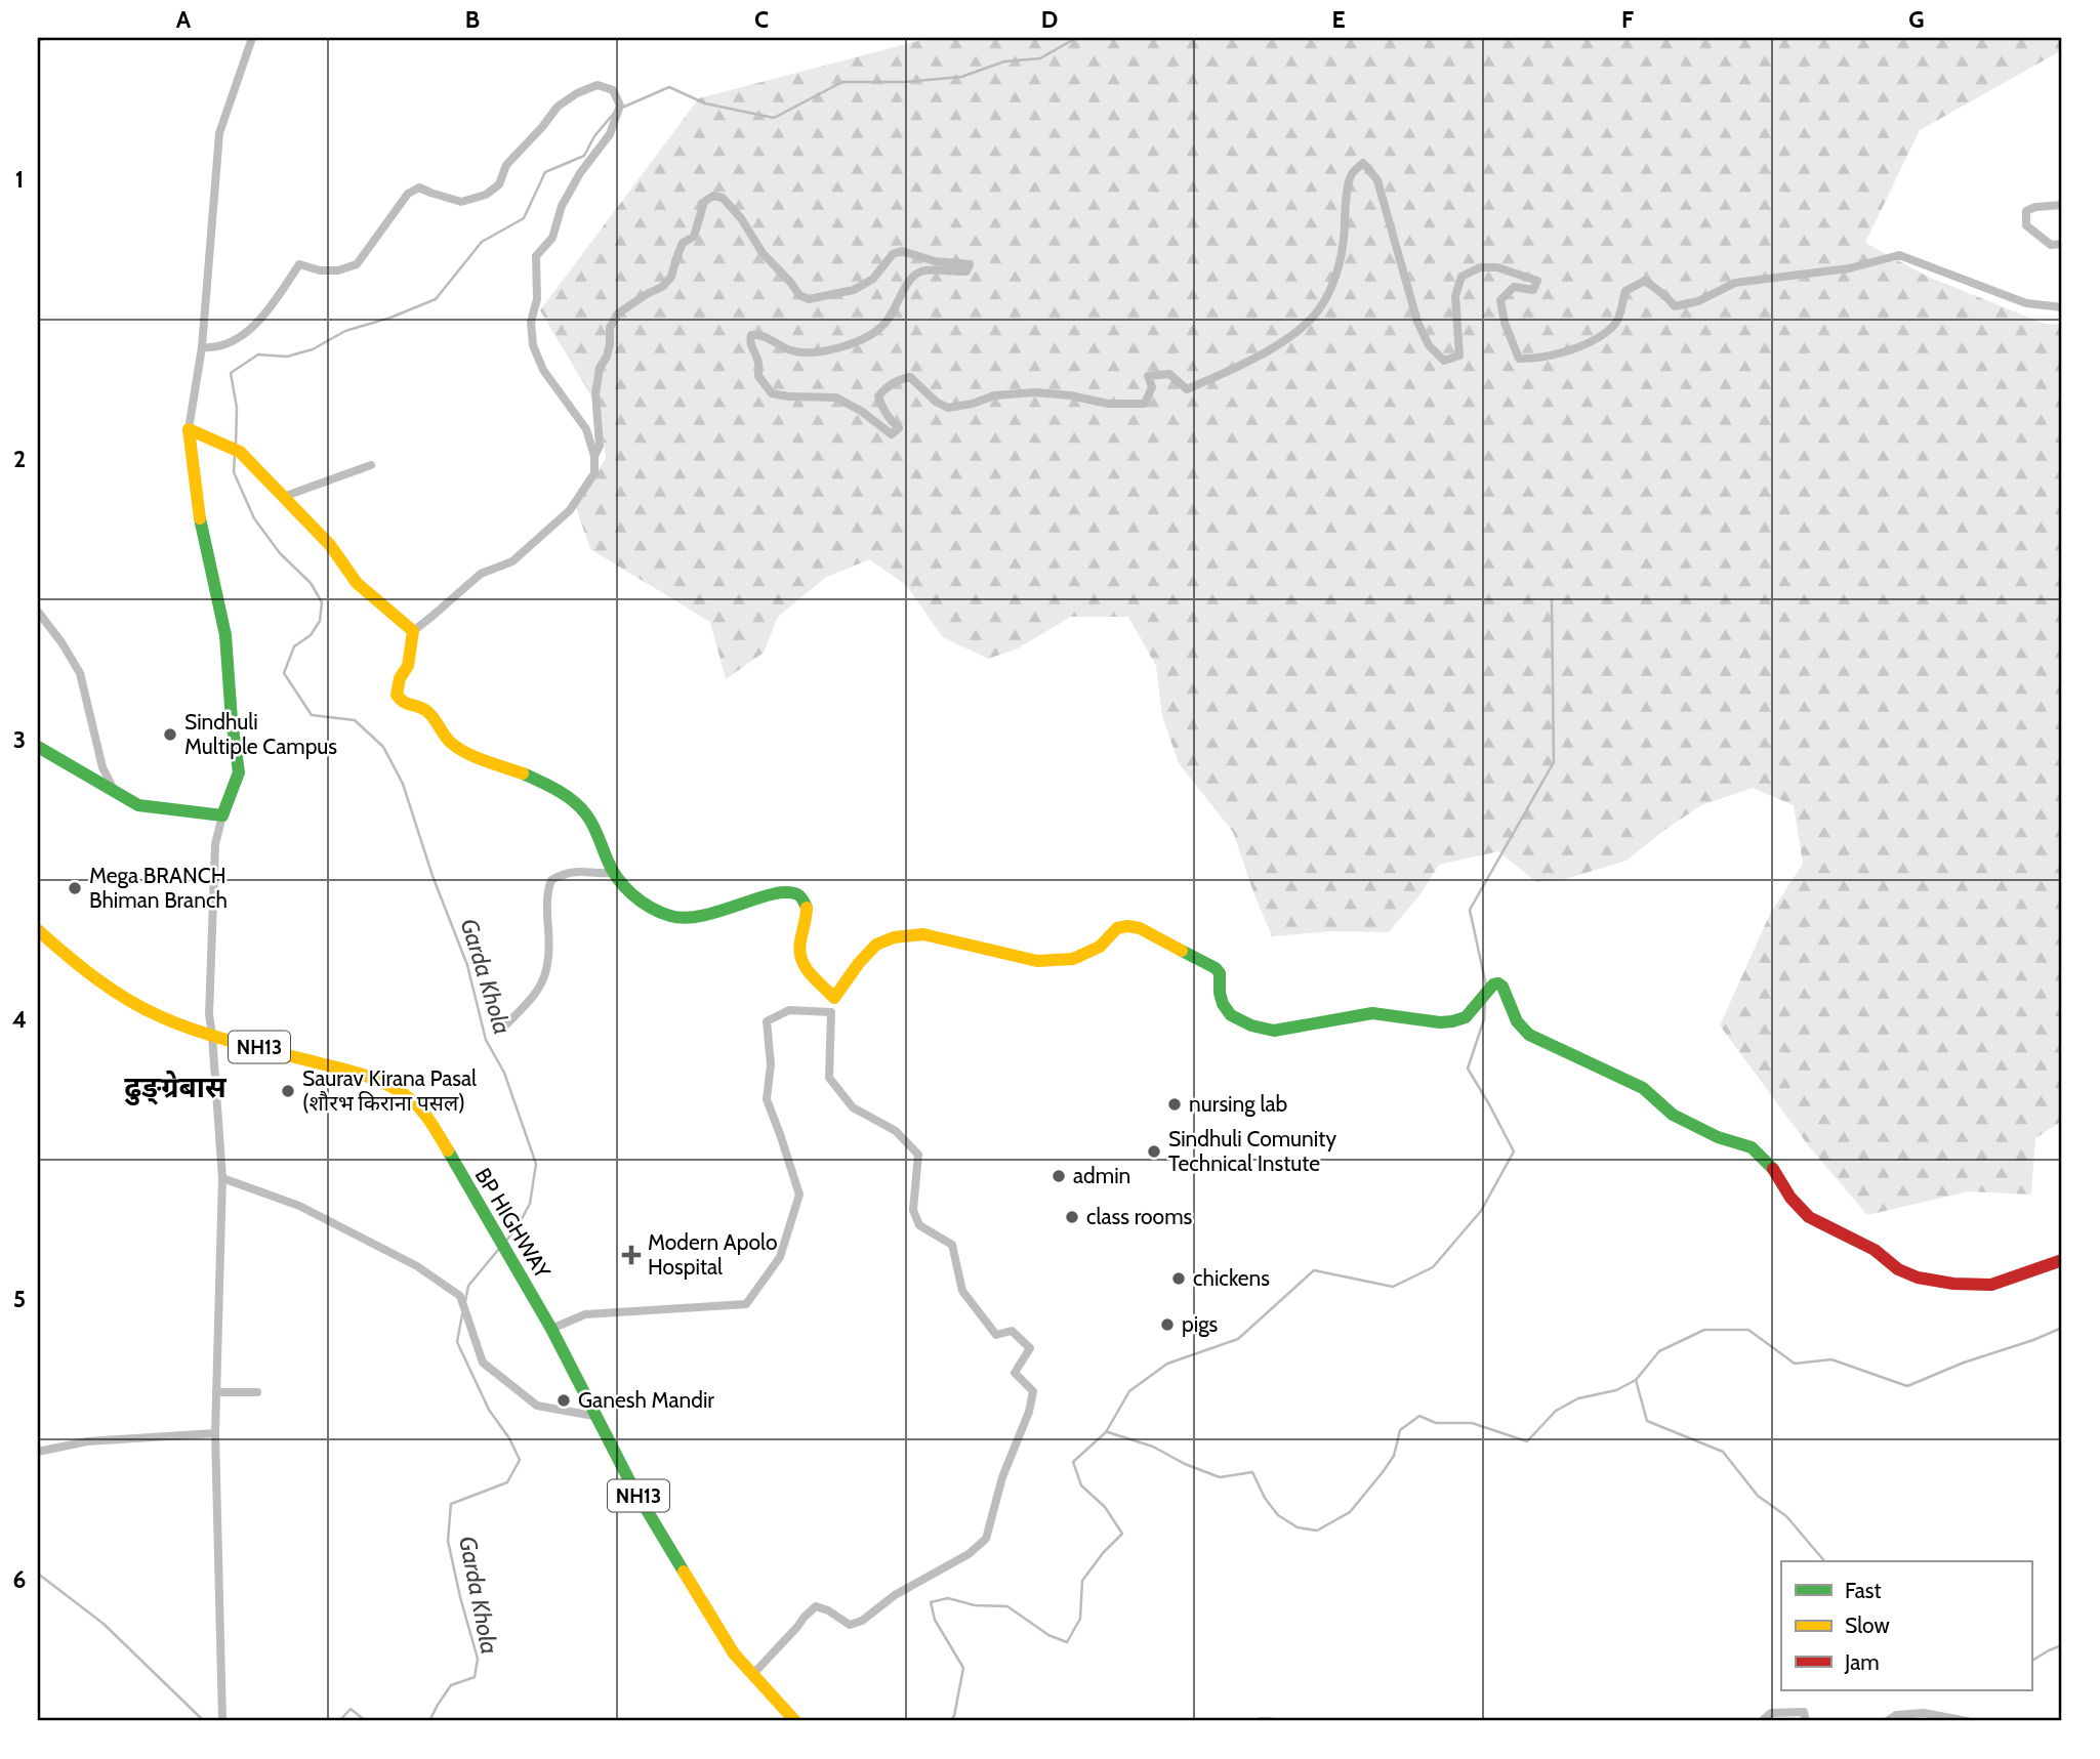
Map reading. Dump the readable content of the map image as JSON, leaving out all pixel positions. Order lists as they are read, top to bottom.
{
  "streets": {
    "main road": ["NH13", "BP HIGHWAY"]
  },
  "districts": ["ढुङ्ग्रेबास"],
  "water": ["Garda Khola"],
  "places": {
    "other": [
      "Sindhuli Multiple Campus",
      "Mega BRANCH Bhiman Branch",
      "Saurav Kirana Pasal (शौरभ किराना पसल)",
      "nursing lab",
      "Sindhuli Comunity Technical Instute",
      "admin",
      "class rooms",
      "chickens",
      "pigs",
      "Ganesh Mandir"
    ],
    "health": ["Modern Apolo Hospital"]
  },
  "legend": ["Fast", "Slow", "Jam"],
  "grid": {
    "columns": [
      "A",
      "B",
      "C",
      "D",
      "E",
      "F",
      "G"
    ],
    "rows": [
      "1",
      "2",
      "3",
      "4",
      "5",
      "6"
    ]
  }
}
